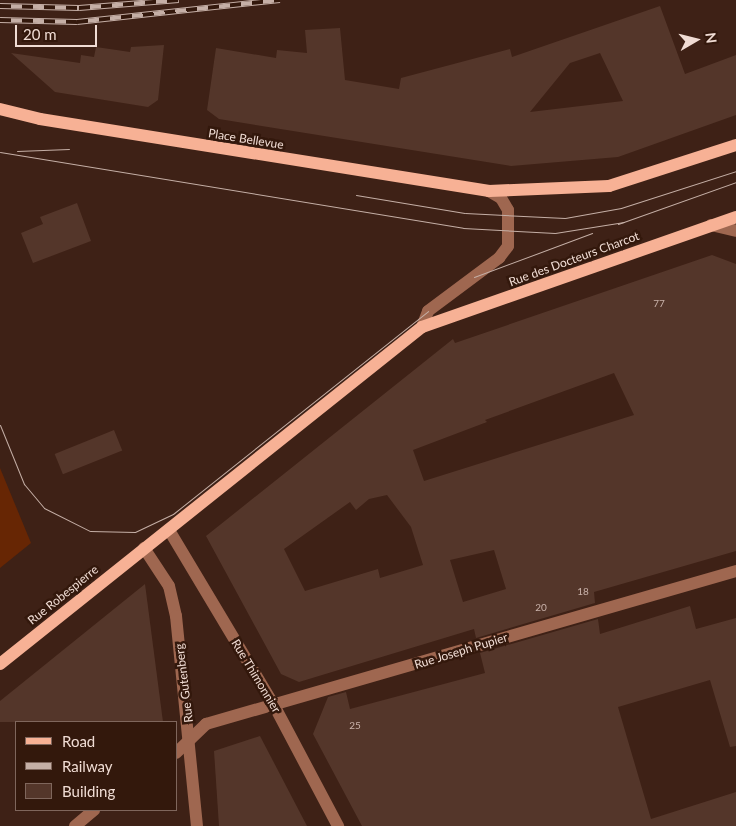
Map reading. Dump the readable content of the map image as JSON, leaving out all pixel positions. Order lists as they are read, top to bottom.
{
  "streets": {
    "main road": ["Place Bellevue", "Rue des Docteurs Charcot", "Rue Robespierre"],
    "street": ["Rue Joseph Pupier", "Rue Thimonnier", "Rue Gutenberg"]
  },
  "crossings": [
    ["Rue Robespierre", "Rue Gutenberg"],
    ["Rue Joseph Pupier", "Rue Thimonnier"],
    ["Rue Joseph Pupier", "Rue Gutenberg"]
  ],
  "house_numbers": [
    "77",
    "18",
    "20",
    "25"
  ],
  "legend": ["Road", "Railway", "Building"],
  "scale_bar": "20 m",
  "north": "right"
}
